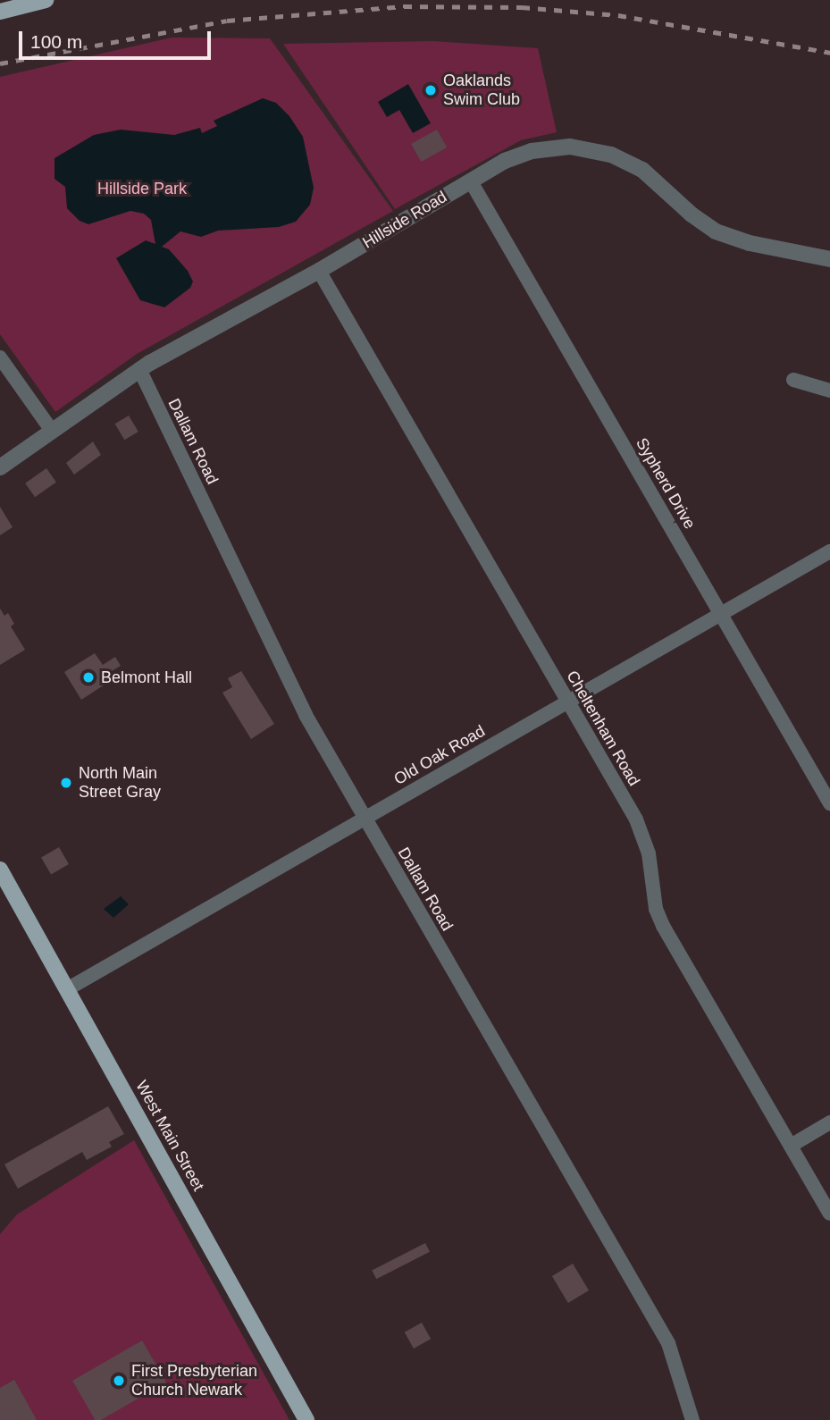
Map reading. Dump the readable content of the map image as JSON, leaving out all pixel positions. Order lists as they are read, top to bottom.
{
  "streets": {
    "main road": ["West Main Street"],
    "street": [
      "Hillside Road",
      "Dallam Road",
      "Sypherd Drive",
      "Cheltenham Road",
      "Old Oak Road"
    ]
  },
  "crossings": [
    ["Hillside Road", "Dallam Road"],
    ["Hillside Road", "Sypherd Drive"],
    ["Hillside Road", "Cheltenham Road"],
    ["Dallam Road", "Old Oak Road"],
    ["Sypherd Drive", "Old Oak Road"],
    ["Cheltenham Road", "Old Oak Road"],
    ["Old Oak Road", "West Main Street"]
  ],
  "parks": ["Hillside Park"],
  "places": [
    "Oaklands Swim Club",
    "Belmont Hall",
    "North Main Street Gray",
    "First Presbyterian Church Newark"
  ],
  "scale_bar": "100 m"
}
